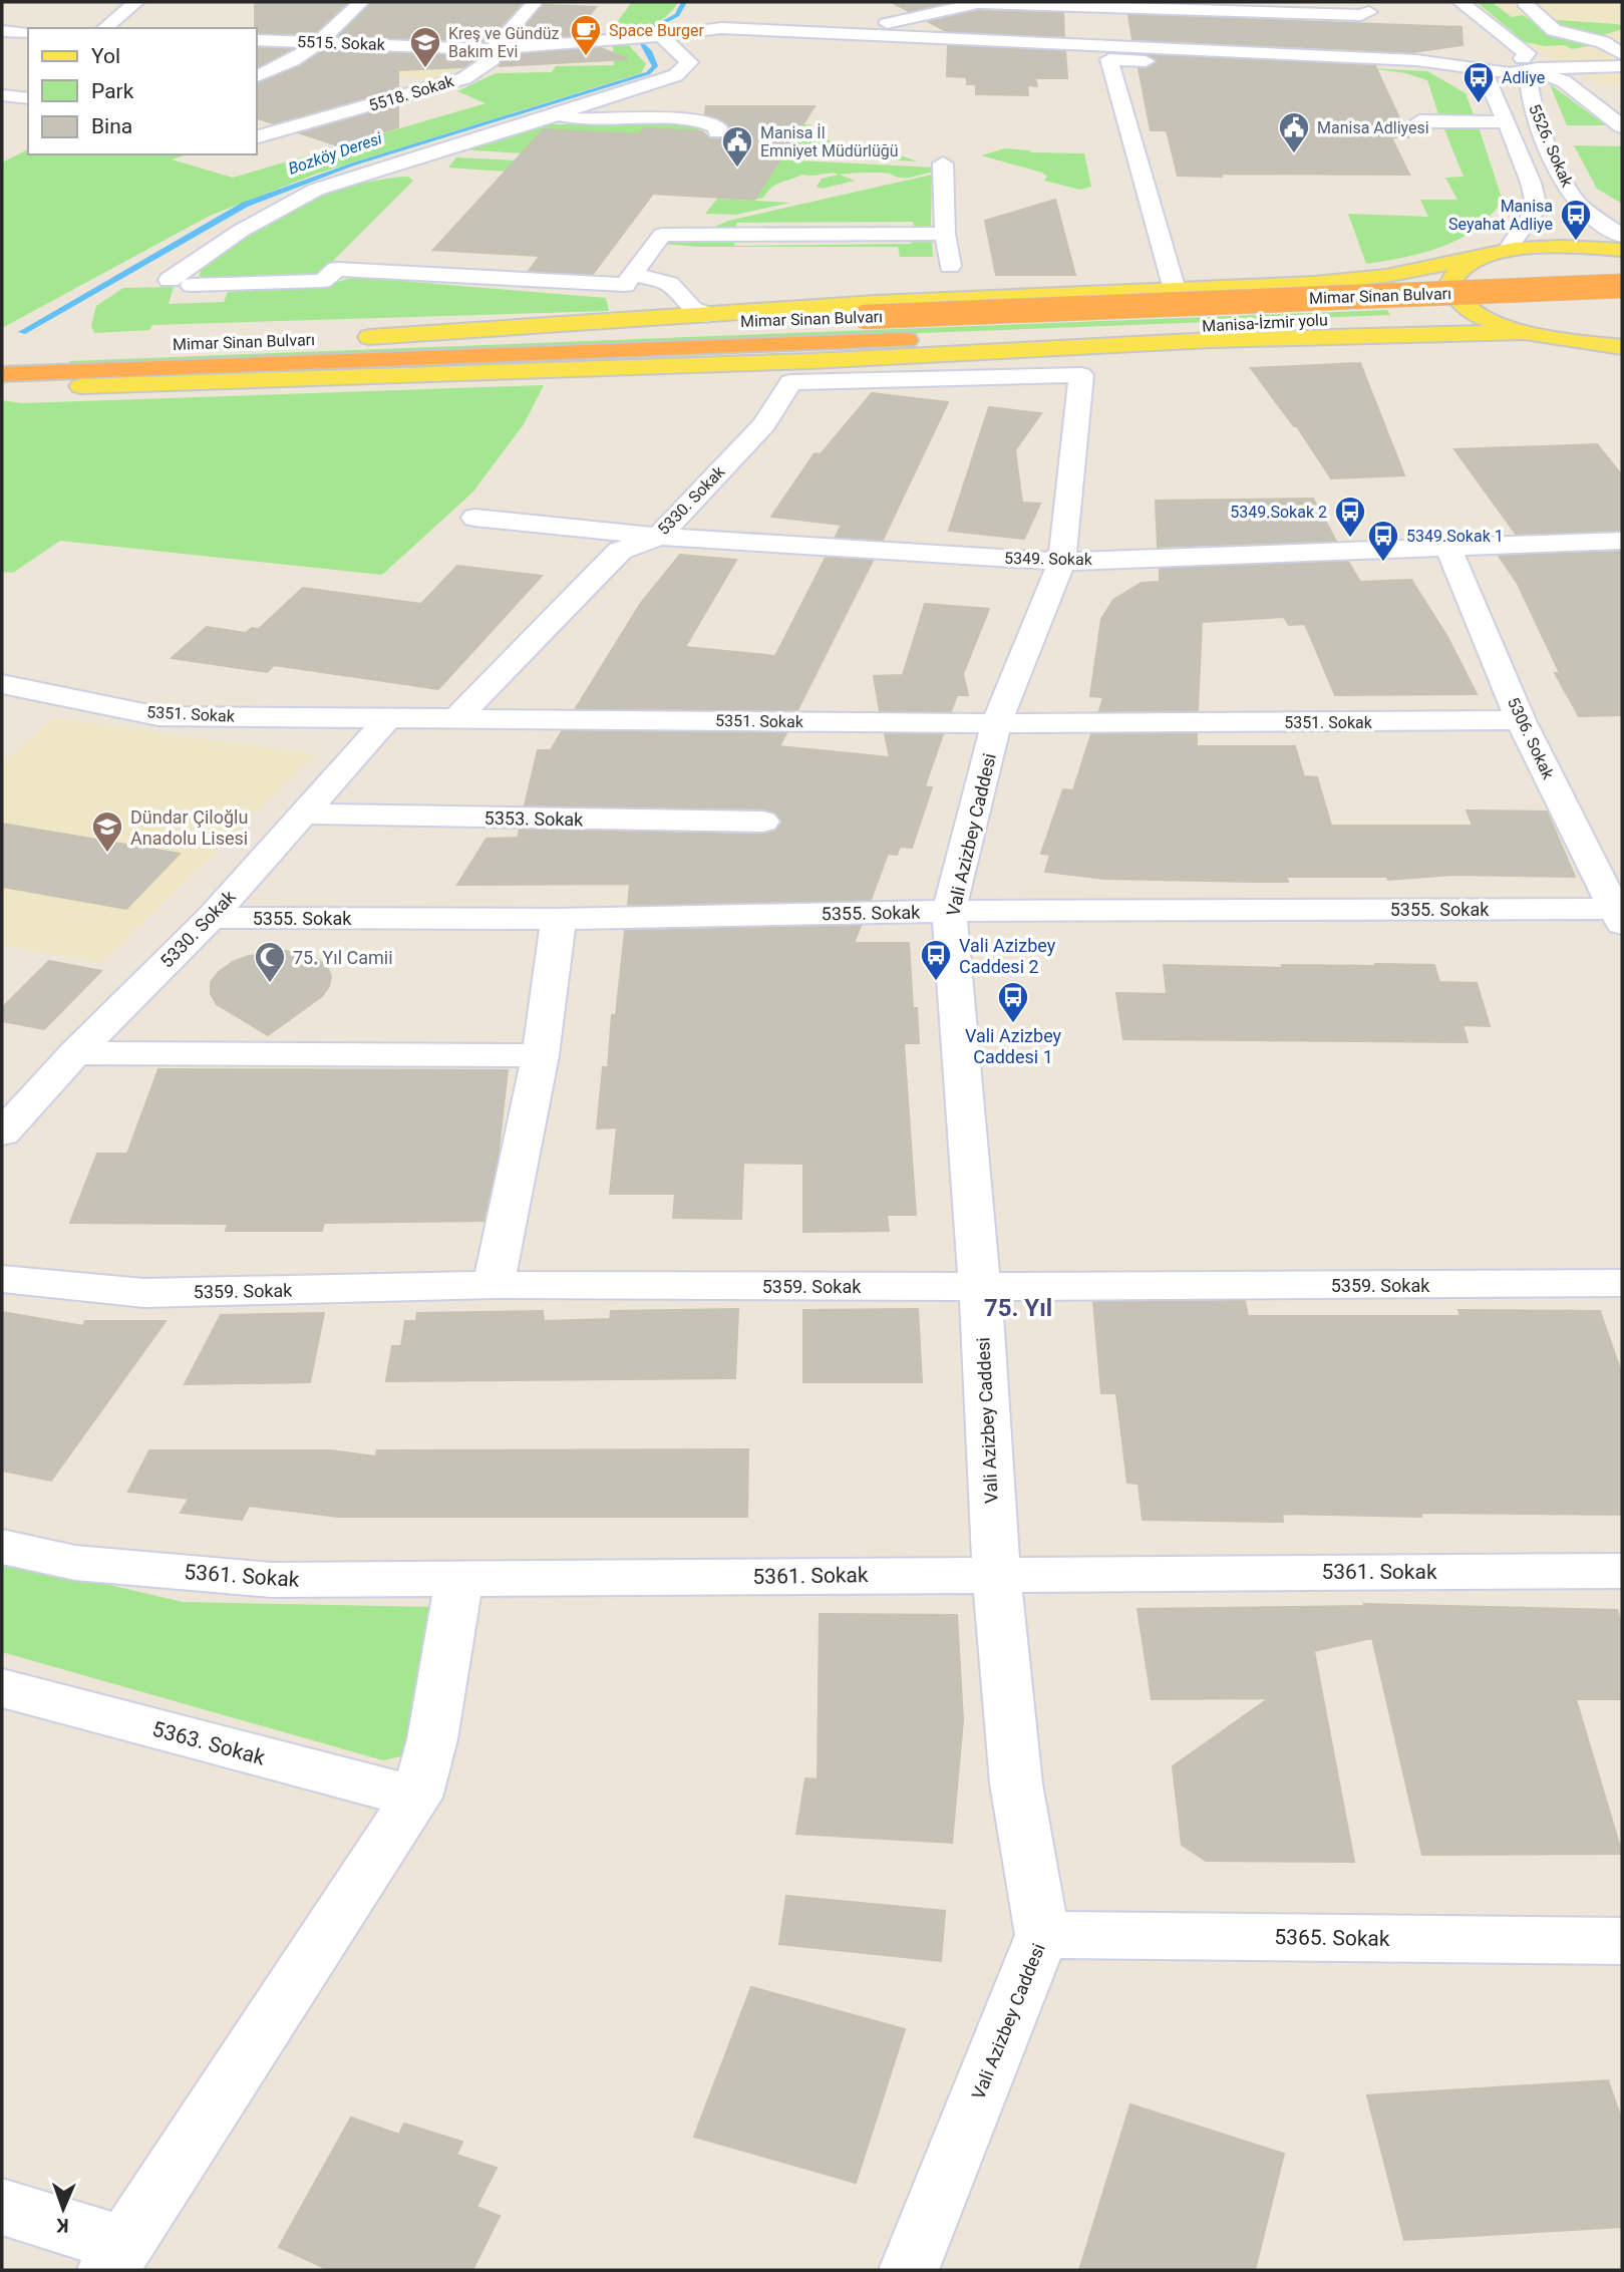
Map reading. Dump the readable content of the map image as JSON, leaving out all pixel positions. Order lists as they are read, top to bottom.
{
  "streets": {
    "highway": ["Mimar Sinan Bulvarı", "Manisa-İzmir yolu"],
    "street": [
      "5515. Sokak",
      "5518. Sokak",
      "5526. Sokak",
      "5330. Sokak",
      "5349. Sokak",
      "5351. Sokak",
      "5306. Sokak",
      "5353. Sokak",
      "Vali Azizbey Caddesi",
      "5355. Sokak",
      "5359. Sokak",
      "5361. Sokak",
      "5363. Sokak",
      "5365. Sokak"
    ]
  },
  "crossings": [
    ["5515. Sokak", "5518. Sokak"],
    ["5515. Sokak", "5526. Sokak"],
    ["Mimar Sinan Bulvarı", "Manisa-İzmir yolu"],
    ["5330. Sokak", "5349. Sokak"],
    ["5330. Sokak", "5351. Sokak"],
    ["5330. Sokak", "5353. Sokak"],
    ["5330. Sokak", "Vali Azizbey Caddesi"],
    ["5330. Sokak", "5355. Sokak"],
    ["5349. Sokak", "5306. Sokak"],
    ["5349. Sokak", "Vali Azizbey Caddesi"],
    ["5351. Sokak", "5306. Sokak"],
    ["5351. Sokak", "Vali Azizbey Caddesi"],
    ["5306. Sokak", "5355. Sokak"],
    ["Vali Azizbey Caddesi", "5355. Sokak"],
    ["Vali Azizbey Caddesi", "5359. Sokak"],
    ["Vali Azizbey Caddesi", "5361. Sokak"],
    ["Vali Azizbey Caddesi", "5365. Sokak"]
  ],
  "districts": ["75. Yıl"],
  "water": ["Bozköy Deresi"],
  "places": {
    "cafe": ["Space Burger"],
    "school or university": ["Kreş ve Gündüz Bakım Evi", "Dündar Çiloğlu Anadolu Lisesi"],
    "bus stop": [
      "Adliye",
      "Manisa Seyahat Adliye",
      "5349.Sokak 2",
      "5349.Sokak 1",
      "Vali Azizbey Caddesi 2",
      "Vali Azizbey Caddesi 1"
    ],
    "public building": ["Manisa Adliyesi", "Manisa İl Emniyet Müdürlüğü"],
    "mosque": ["75. Yıl Camii"]
  },
  "legend": ["Yol", "Park", "Bina"],
  "north": "bottom"
}
